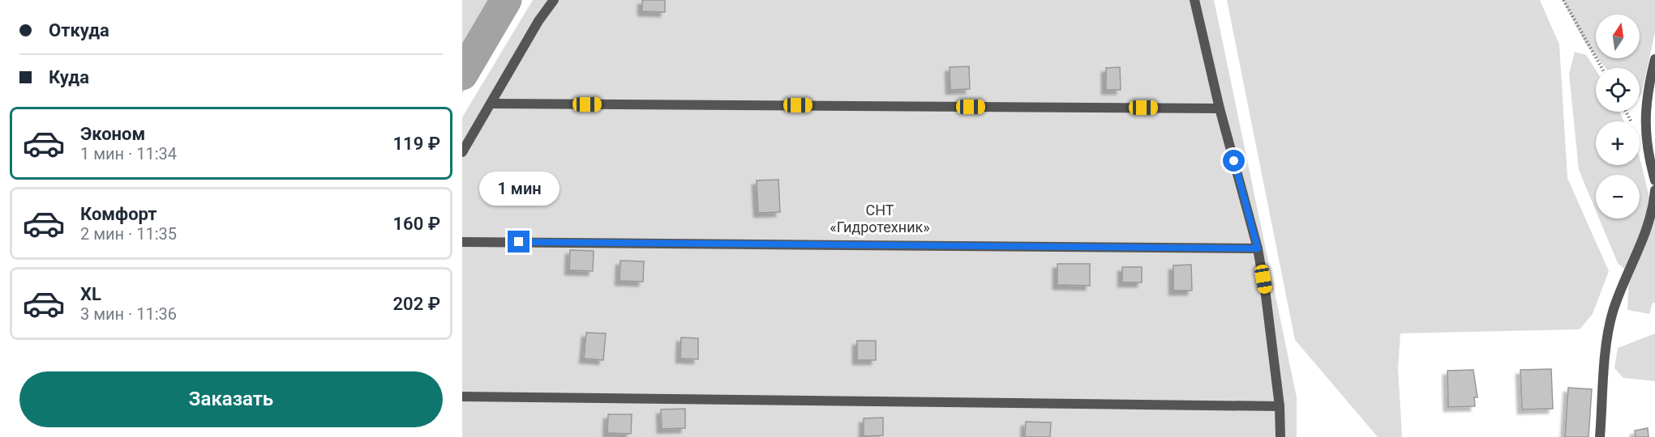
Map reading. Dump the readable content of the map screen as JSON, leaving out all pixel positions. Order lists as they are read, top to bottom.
{
  "parks": ["СНТ «Гидротехник»"],
  "north": "top",
  "page": {
    "banner": ["Откуда", "Куда"],
    "map_buttons": ["+", "−"],
    "list": [
      {
        "name": "Эконом",
        "note": "1 мин · 11:34",
        "value": "119 ₽"
      },
      {
        "name": "Комфорт",
        "note": "2 мин · 11:35",
        "value": "160 ₽"
      },
      {
        "name": "XL",
        "note": "3 мин · 11:36",
        "value": "202 ₽"
      }
    ],
    "bubble": "1 мин",
    "buttons": "Заказать"
  }
}
